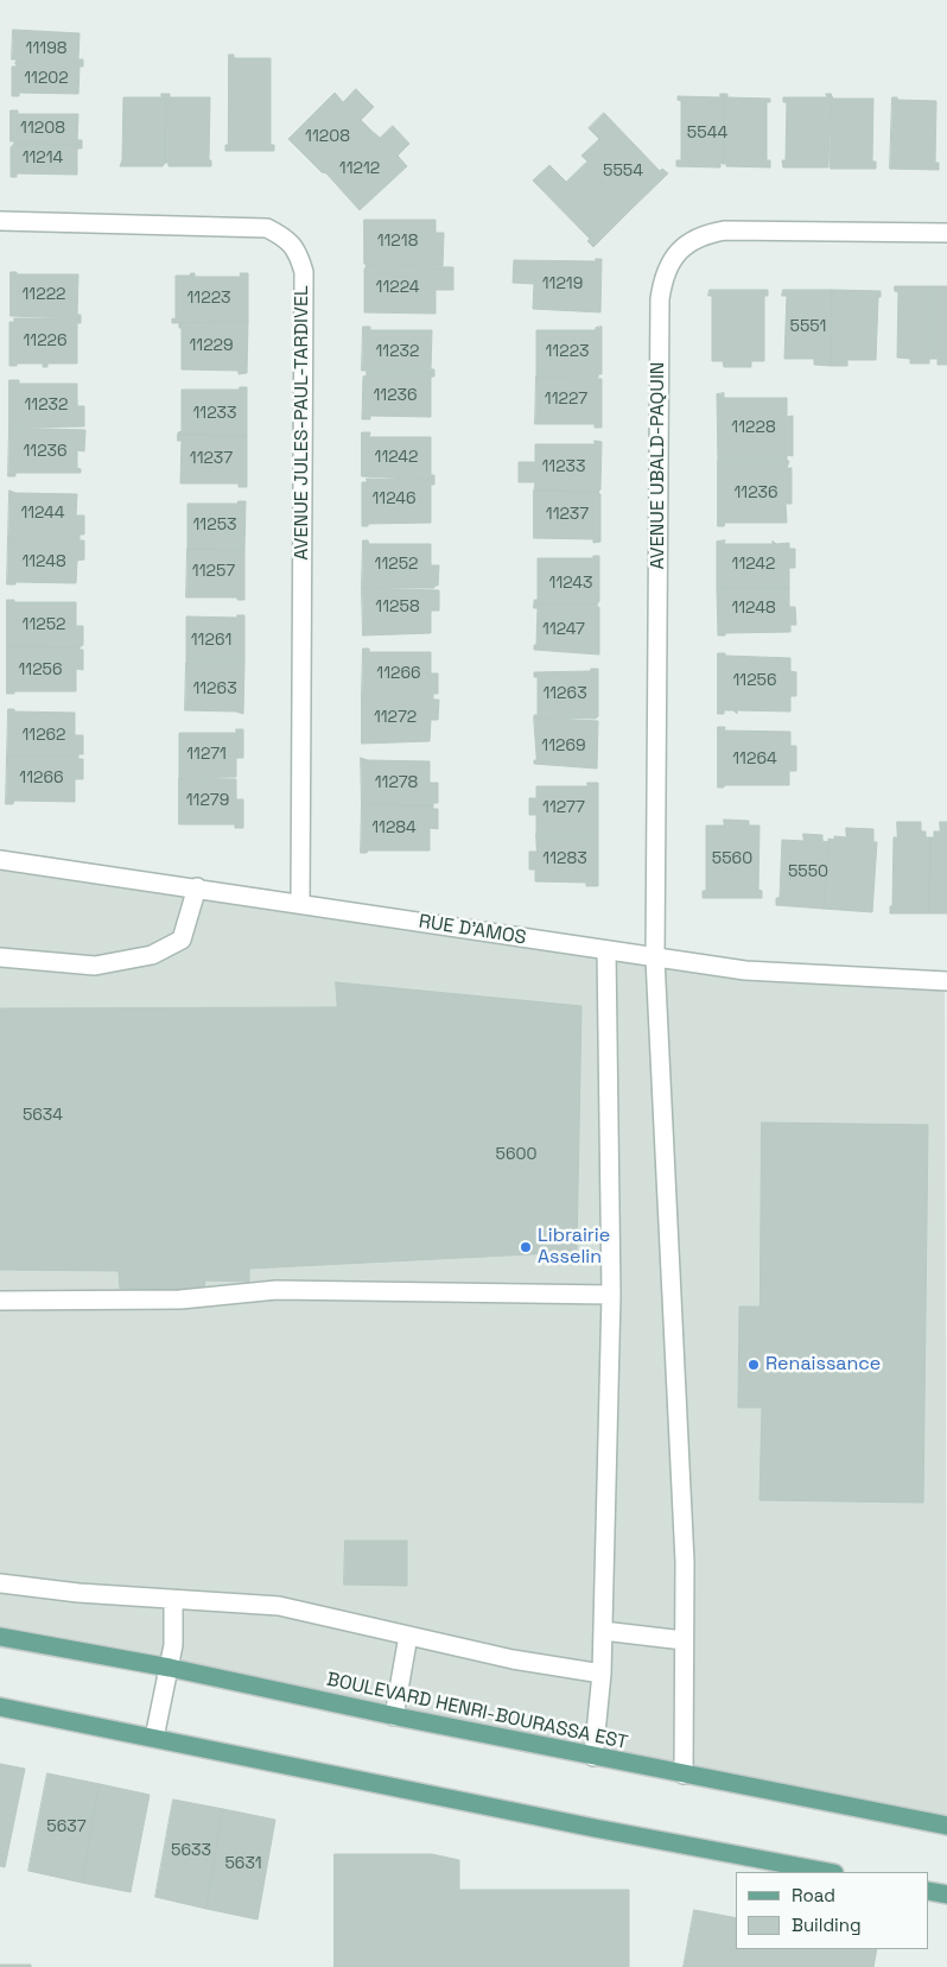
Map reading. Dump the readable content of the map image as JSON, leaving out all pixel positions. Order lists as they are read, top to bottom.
{
  "streets": {
    "main road": ["BOULEVARD HENRI-BOURASSA EST"],
    "street": ["AVENUE JULES-PAUL-TARDIVEL", "AVENUE UBALD-PAQUIN", "RUE D'AMOS"]
  },
  "crossings": [
    ["AVENUE JULES-PAUL-TARDIVEL", "RUE D'AMOS"],
    ["AVENUE UBALD-PAQUIN", "RUE D'AMOS"],
    ["AVENUE UBALD-PAQUIN", "BOULEVARD HENRI-BOURASSA EST"]
  ],
  "places": ["Librairie Asselin", "Renaissance"],
  "house_numbers": [
    "11198",
    "11202",
    "11208",
    "5544",
    "11208",
    "11214",
    "11212",
    "5554",
    "11218",
    "11219",
    "11224",
    "11222",
    "11223",
    "5551",
    "11226",
    "11229",
    "11232",
    "11223",
    "11236",
    "11227",
    "11232",
    "11233",
    "11228",
    "11236",
    "11242",
    "11237",
    "11233",
    "11236",
    "11246",
    "11244",
    "11237",
    "11253",
    "11248",
    "11252",
    "11242",
    "11257",
    "11243",
    "11258",
    "11248",
    "11252",
    "11247",
    "11261",
    "11256",
    "11266",
    "11256",
    "11263",
    "11263",
    "11272",
    "11262",
    "11269",
    "11271",
    "11264",
    "11266",
    "11278",
    "11279",
    "11277",
    "11284",
    "11283",
    "5560",
    "5550",
    "5634",
    "5600",
    "5637",
    "5633",
    "5631"
  ],
  "legend": ["Road", "Building"]
}
